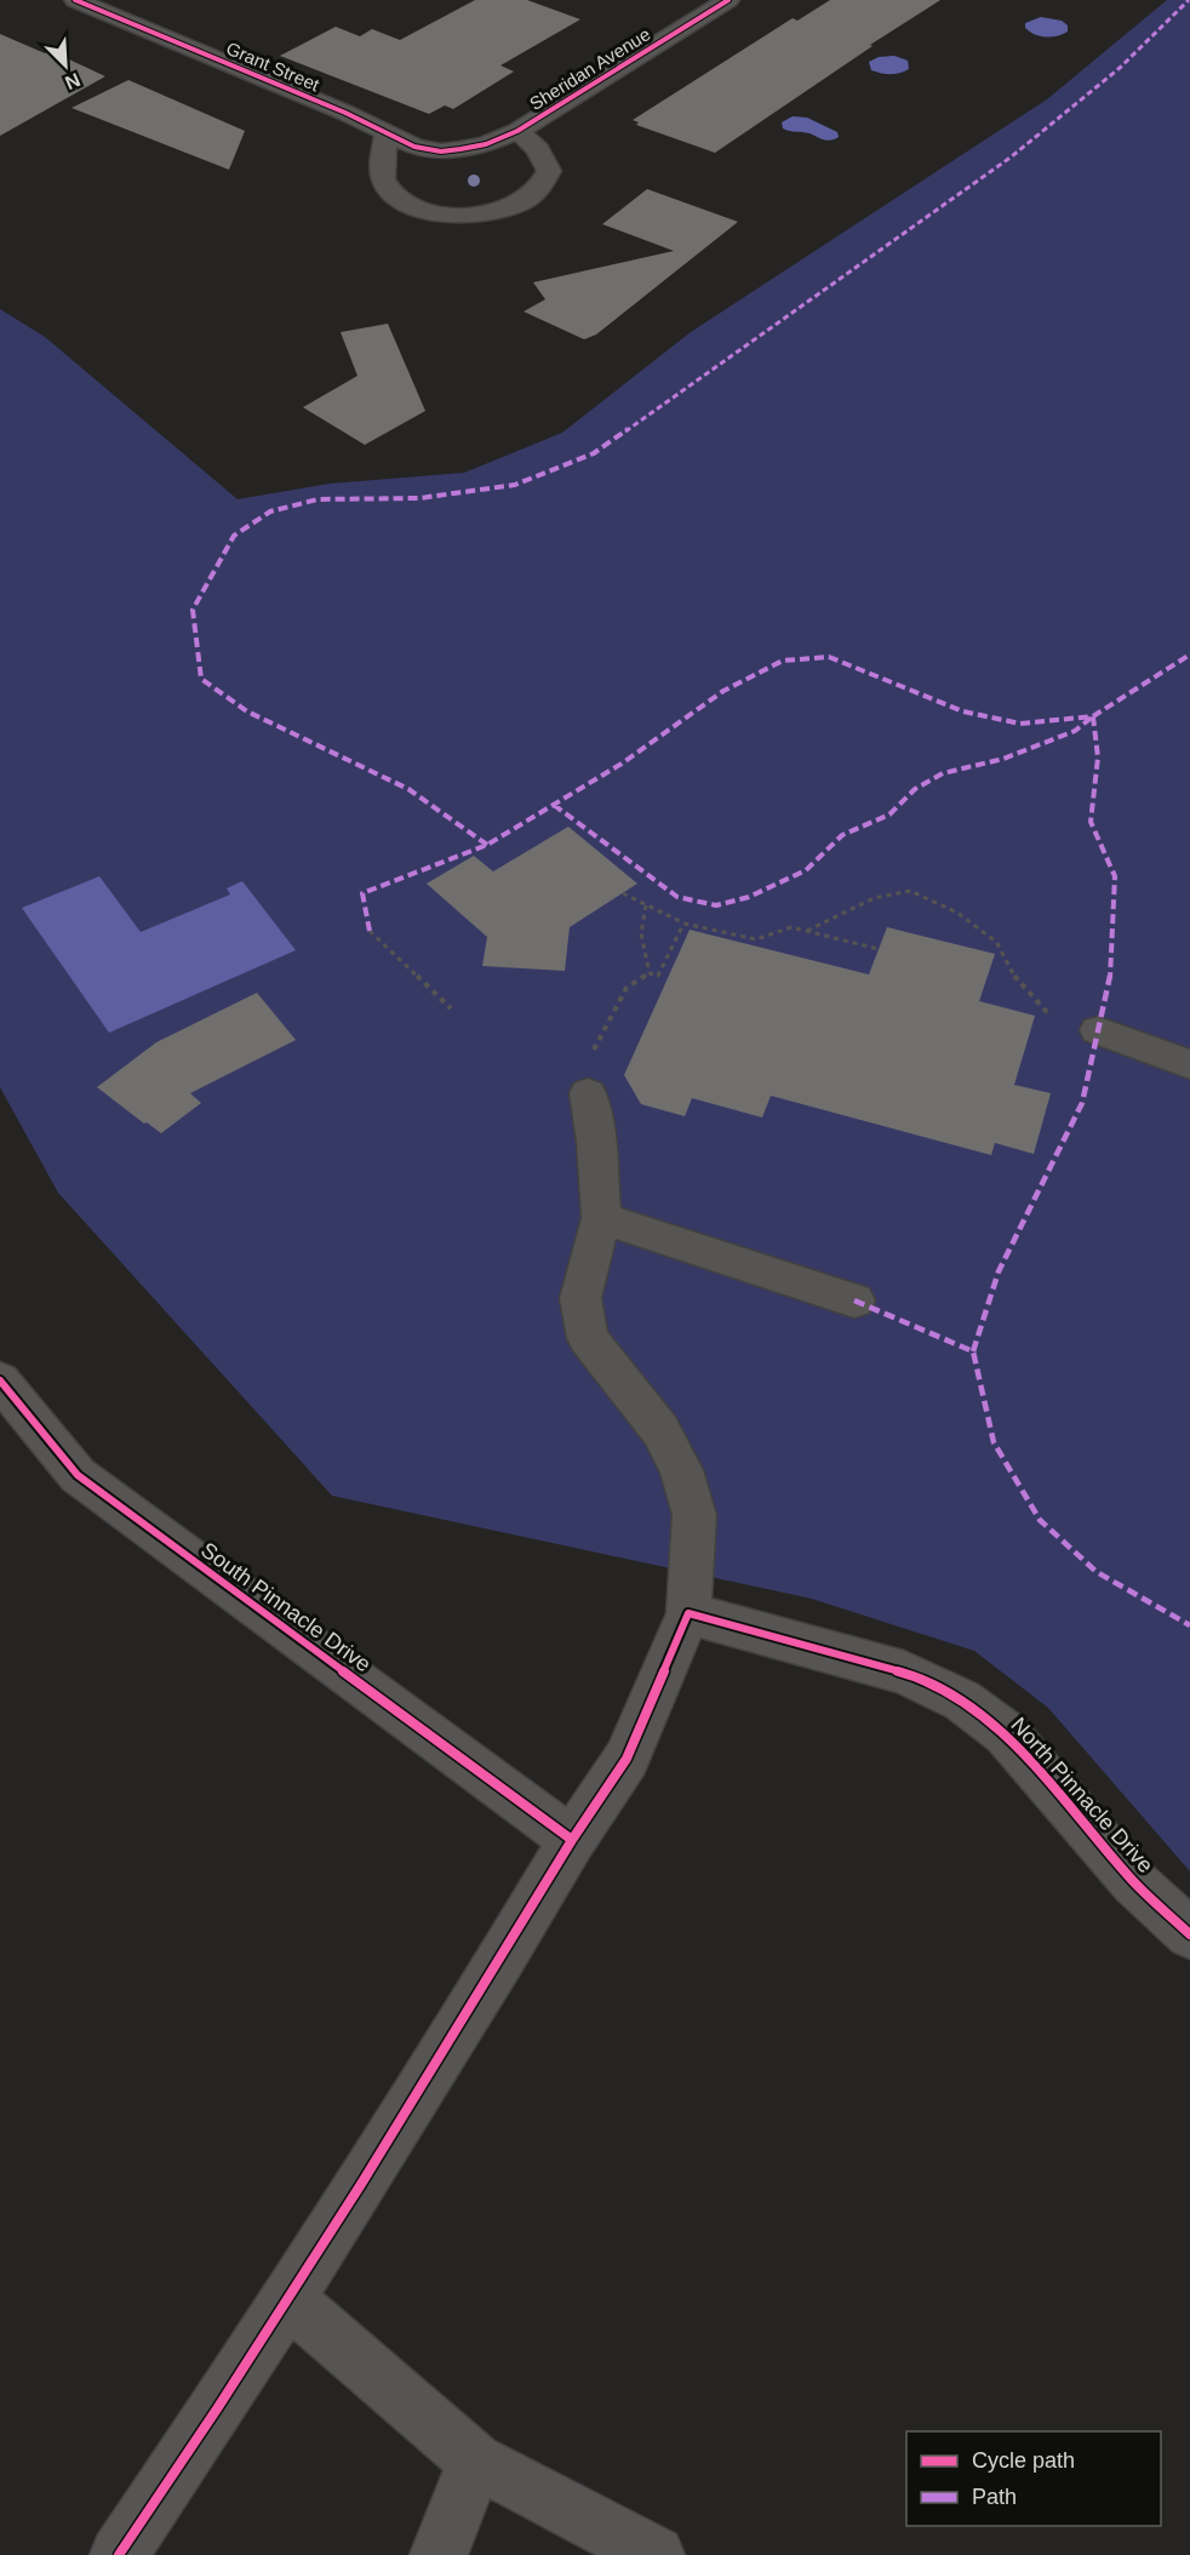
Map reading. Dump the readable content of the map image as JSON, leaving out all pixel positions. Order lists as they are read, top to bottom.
{
  "streets": {
    "street": [
      "Grant Street",
      "Sheridan Avenue",
      "South Pinnacle Drive",
      "North Pinnacle Drive"
    ]
  },
  "crossings": [
    ["Grant Street", "Sheridan Avenue"]
  ],
  "legend": ["Cycle path", "Path"],
  "north": "bottom right"
}
